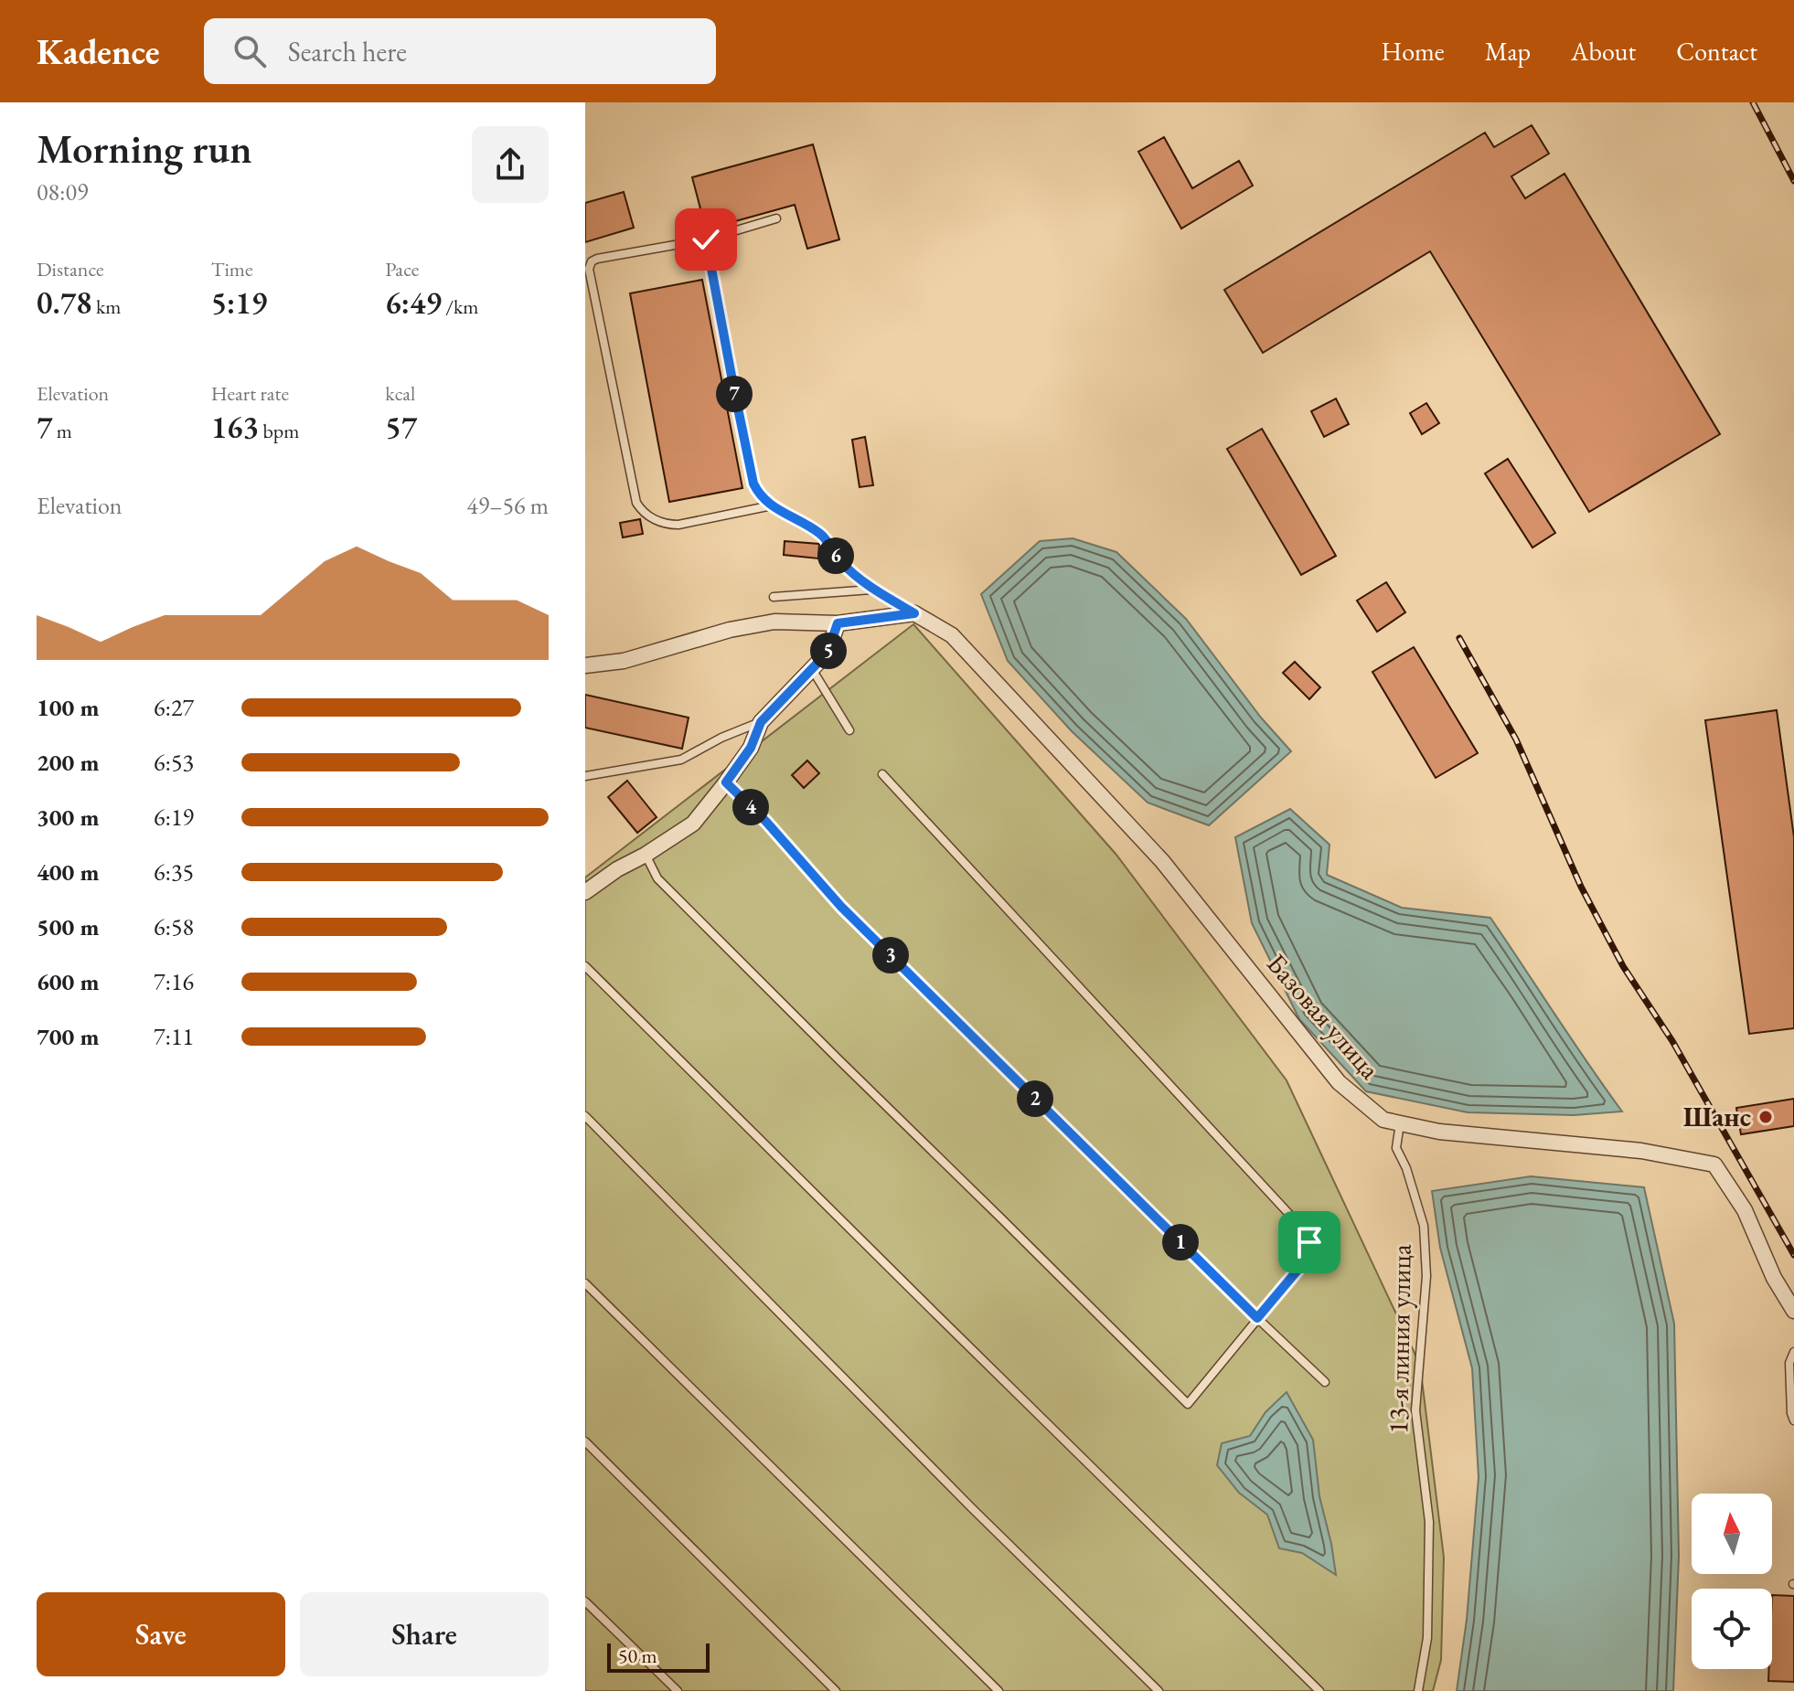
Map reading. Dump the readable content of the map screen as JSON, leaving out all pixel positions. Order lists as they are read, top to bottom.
{
  "streets": {
    "street": ["Базовая улица"],
    "lane": ["13-я линия улица"]
  },
  "crossings": [
    ["Базовая улица", "13-я линия улица"]
  ],
  "places": ["Шанс"],
  "scale_bar": "50 m",
  "north": "top",
  "page": {
    "header": "Kadence",
    "search": "Search here",
    "nav": [
      "Home",
      "Map",
      "About",
      "Contact"
    ],
    "heading": ["Morning run", "08:09"],
    "stats": [
      ["Distance", "0.78 km"],
      ["Time", "5:19"],
      ["Pace", "6:49 /km"],
      ["Elevation", "7 m"],
      ["Heart rate", "163 bpm"],
      ["kcal", "57"]
    ],
    "pins": [
      "7",
      "6",
      "5",
      "4",
      "3",
      "2",
      "1"
    ],
    "chart": ["Elevation", "49–56 m"],
    "list": [
      {
        "name": "100 m",
        "note": "6:27"
      },
      {
        "name": "200 m",
        "note": "6:53"
      },
      {
        "name": "300 m",
        "note": "6:19"
      },
      {
        "name": "400 m",
        "note": "6:35"
      },
      {
        "name": "500 m",
        "note": "6:58"
      },
      {
        "name": "600 m",
        "note": "7:16"
      },
      {
        "name": "700 m",
        "note": "7:11"
      }
    ],
    "buttons": ["Save", "Share"],
    "scale": "50 m"
  }
}
